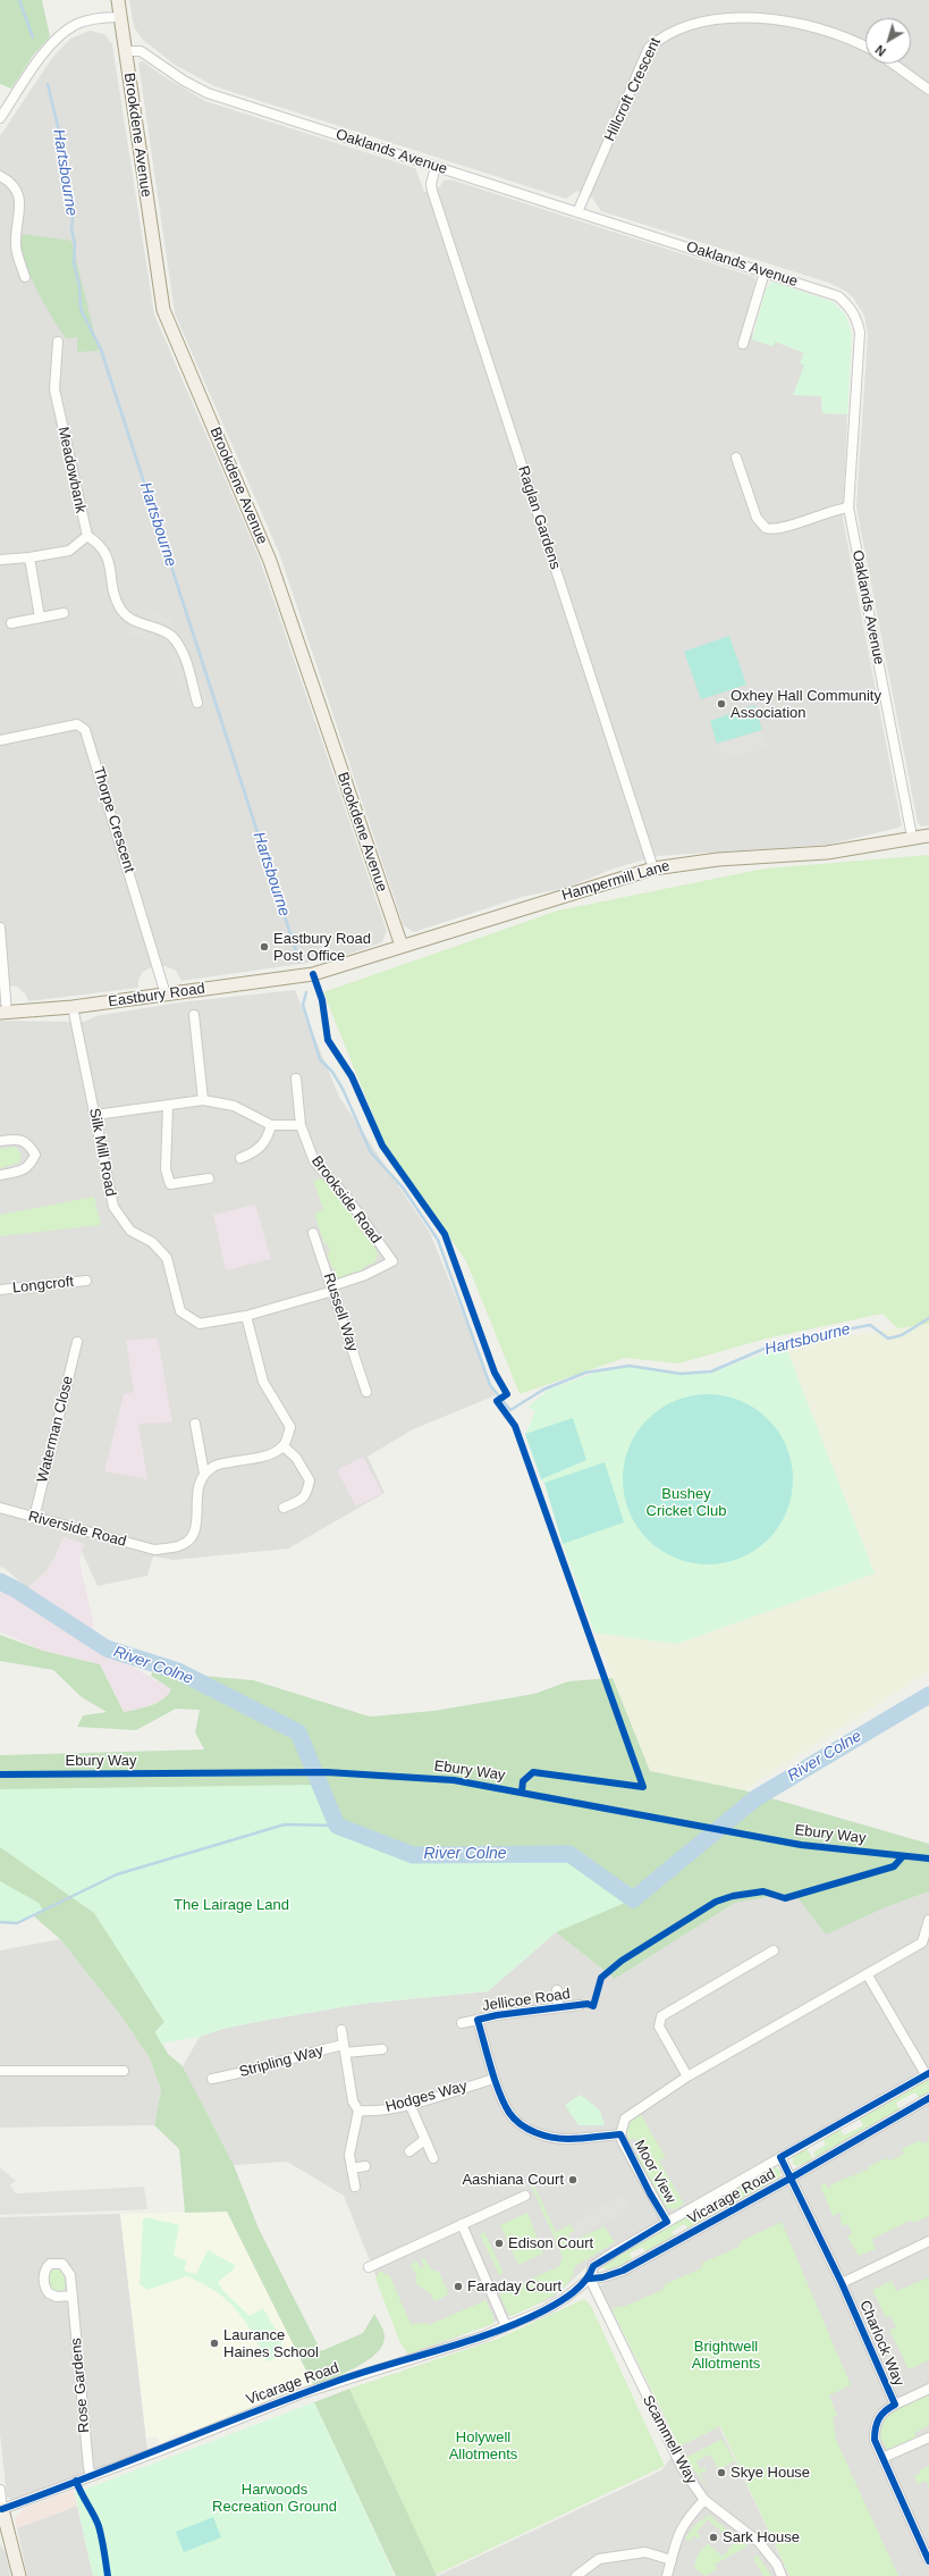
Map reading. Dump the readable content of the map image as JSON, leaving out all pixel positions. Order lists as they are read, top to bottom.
{
  "streets": {
    "main road": ["Brookdene Avenue", "Hampermill Lane", "Eastbury Road"],
    "street": [
      "Hillcroft Crescent",
      "Oaklands Avenue",
      "Meadowbank",
      "Raglan Gardens",
      "Thorpe Crescent",
      "Silk Mill Road",
      "Brookside Road",
      "Longcroft",
      "Russell Way",
      "Waterman Close",
      "Riverside Road",
      "Jellicoe Road",
      "Stripling Way",
      "Hodges Way",
      "Moor View",
      "Vicarage Road",
      "Charlock Way",
      "Rose Gardens",
      "Scammell Way"
    ],
    "cycle path": ["Ebury Way"]
  },
  "crossings": [
    ["Hillcroft Crescent", "Oaklands Avenue"],
    ["Brookdene Avenue", "Oaklands Avenue"],
    ["Brookdene Avenue", "Hampermill Lane"],
    ["Oaklands Avenue", "Raglan Gardens"],
    ["Oaklands Avenue", "Hampermill Lane"],
    ["Raglan Gardens", "Hampermill Lane"],
    ["Thorpe Crescent", "Eastbury Road"],
    ["Hampermill Lane", "Eastbury Road"],
    ["Eastbury Road", "Silk Mill Road"],
    ["Silk Mill Road", "Brookside Road"],
    ["Silk Mill Road", "Russell Way"],
    ["Brookside Road", "Russell Way"],
    ["Waterman Close", "Riverside Road"],
    ["Jellicoe Road", "Hodges Way"],
    ["Jellicoe Road", "Moor View"],
    ["Stripling Way", "Hodges Way"],
    ["Moor View", "Vicarage Road"],
    ["Vicarage Road", "Charlock Way"],
    ["Vicarage Road", "Rose Gardens"],
    ["Vicarage Road", "Scammell Way"]
  ],
  "water": ["Hartsbourne", "River Colne"],
  "parks": [
    "Bushey Cricket Club",
    "The Lairage Land",
    "Brightwell Allotments",
    "Holywell Allotments",
    "Harwoods Recreation Ground"
  ],
  "places": [
    "Oxhey Hall Community Association",
    "Eastbury Road Post Office",
    "Aashiana Court",
    "Edison Court",
    "Faraday Court",
    "Laurance Haines School",
    "Skye House",
    "Sark House"
  ],
  "north": "bottom left"
}
